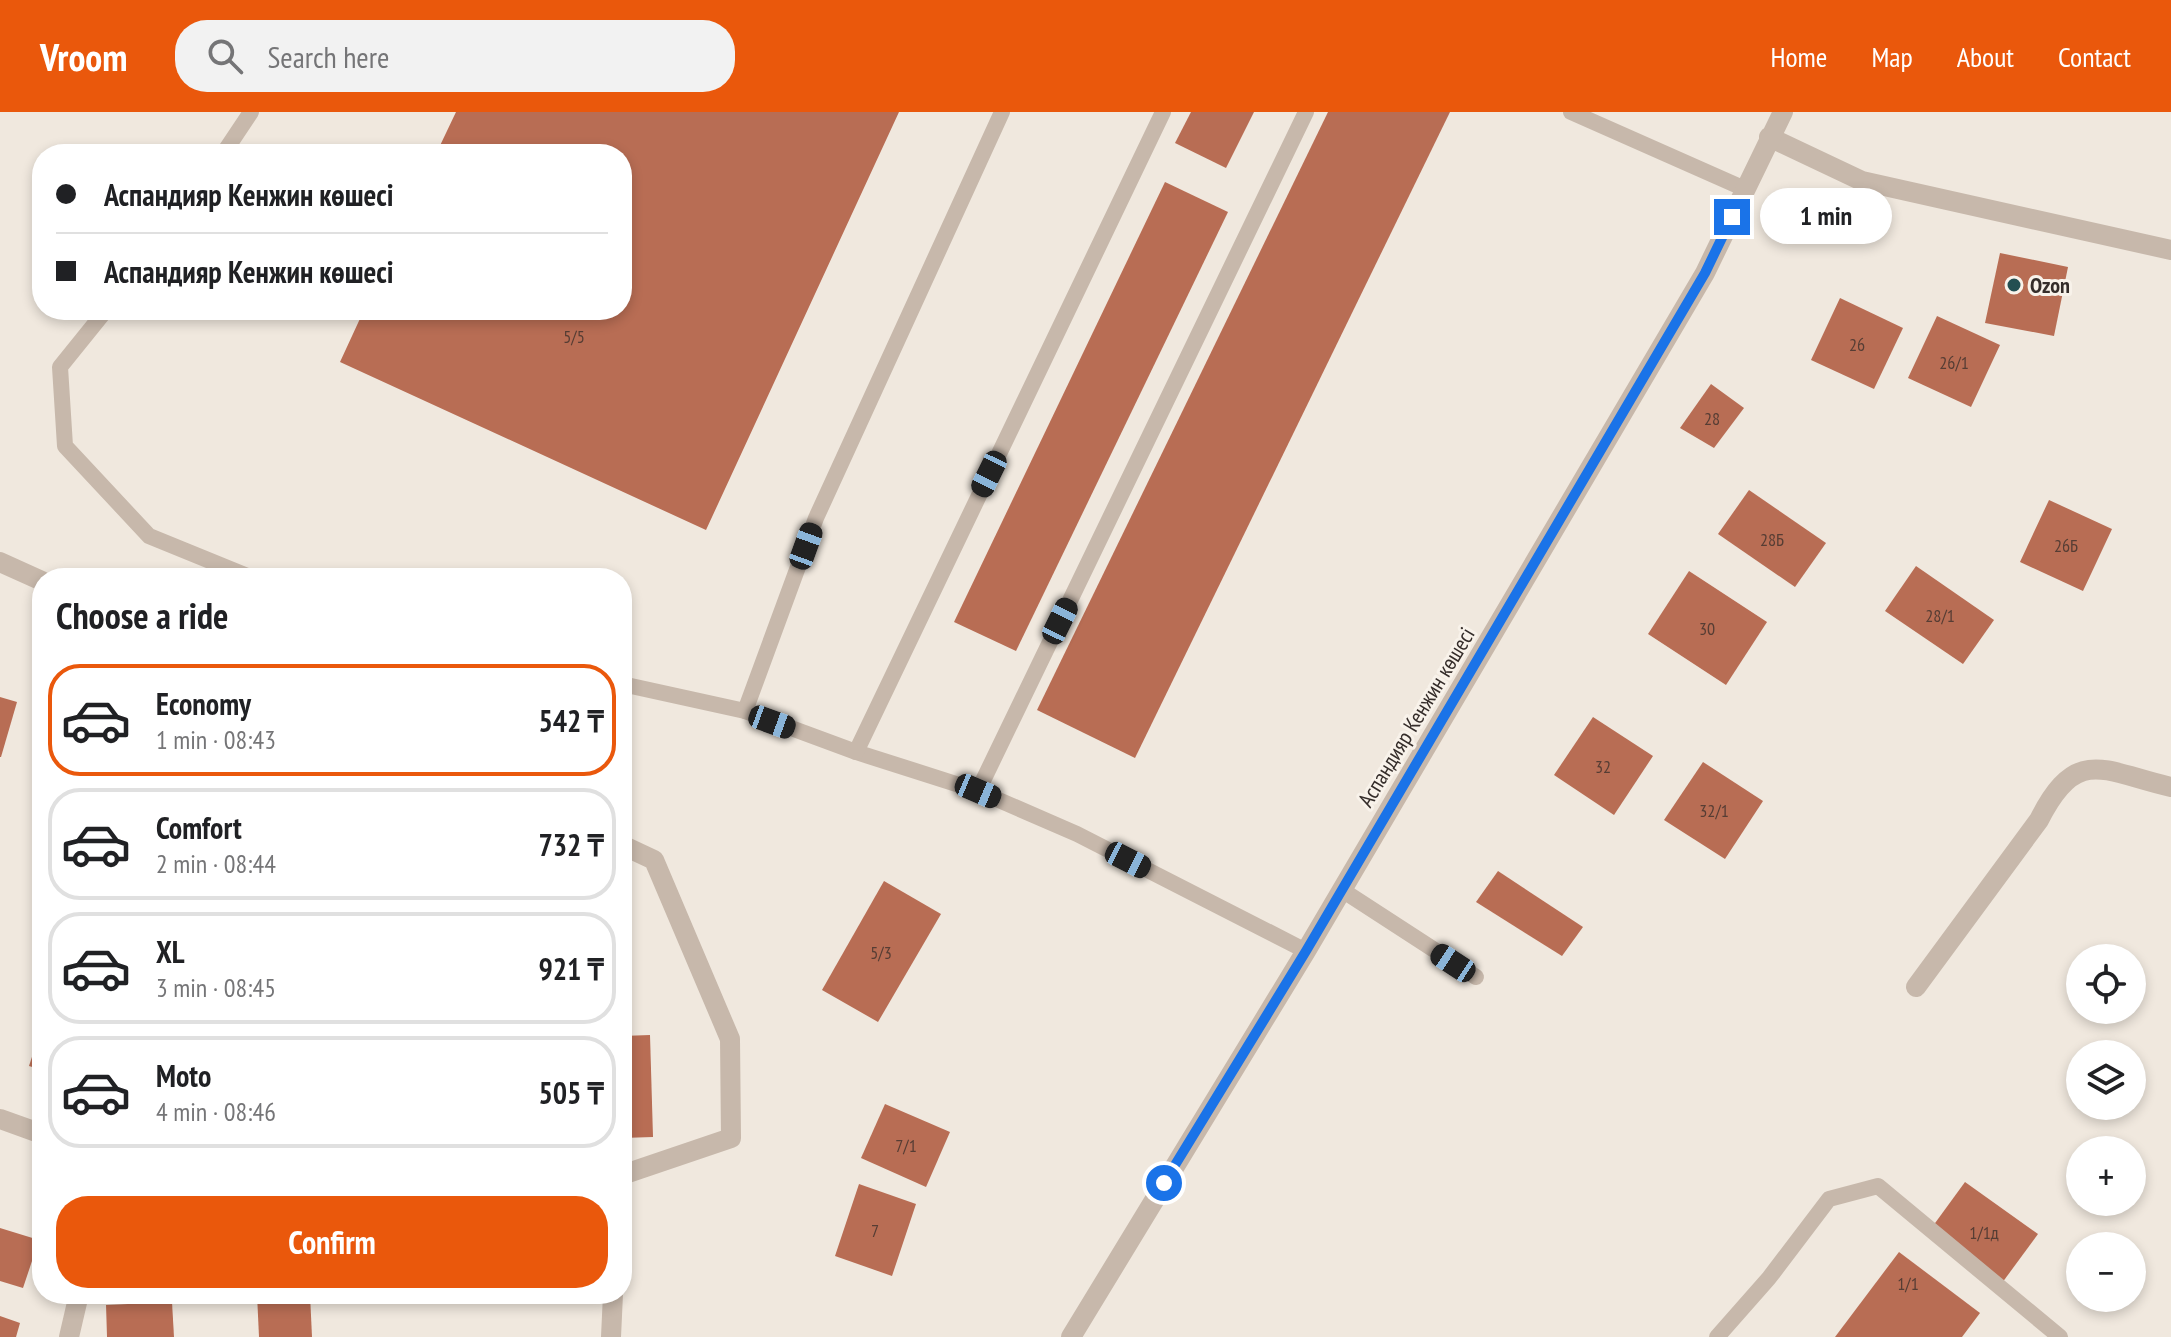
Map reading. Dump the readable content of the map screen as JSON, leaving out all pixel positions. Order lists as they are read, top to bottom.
{
  "streets": {
    "street": ["Аспандияр Кенжин көшесі"]
  },
  "places": ["Ozon"],
  "house_numbers": [
    "5/5",
    "26",
    "26/1",
    "28",
    "28Б",
    "26Б",
    "28/1",
    "30",
    "32",
    "32/1",
    "5/3",
    "7/1",
    "7",
    "1/1д",
    "1/1"
  ],
  "page": {
    "header": "Vroom",
    "search": "Search here",
    "nav": [
      "Home",
      "Map",
      "About",
      "Contact"
    ],
    "banner": ["Аспандияр Кенжин көшесі", "Аспандияр Кенжин көшесі"],
    "bubble": "1 min",
    "heading": "Choose a ride",
    "list": [
      {
        "name": "Economy",
        "note": "1 min · 08:43",
        "value": "542 ₸"
      },
      {
        "name": "Comfort",
        "note": "2 min · 08:44",
        "value": "732 ₸"
      },
      {
        "name": "XL",
        "note": "3 min · 08:45",
        "value": "921 ₸"
      },
      {
        "name": "Moto",
        "note": "4 min · 08:46",
        "value": "505 ₸"
      }
    ],
    "map_buttons": ["+", "−"],
    "buttons": "Confirm"
  }
}
